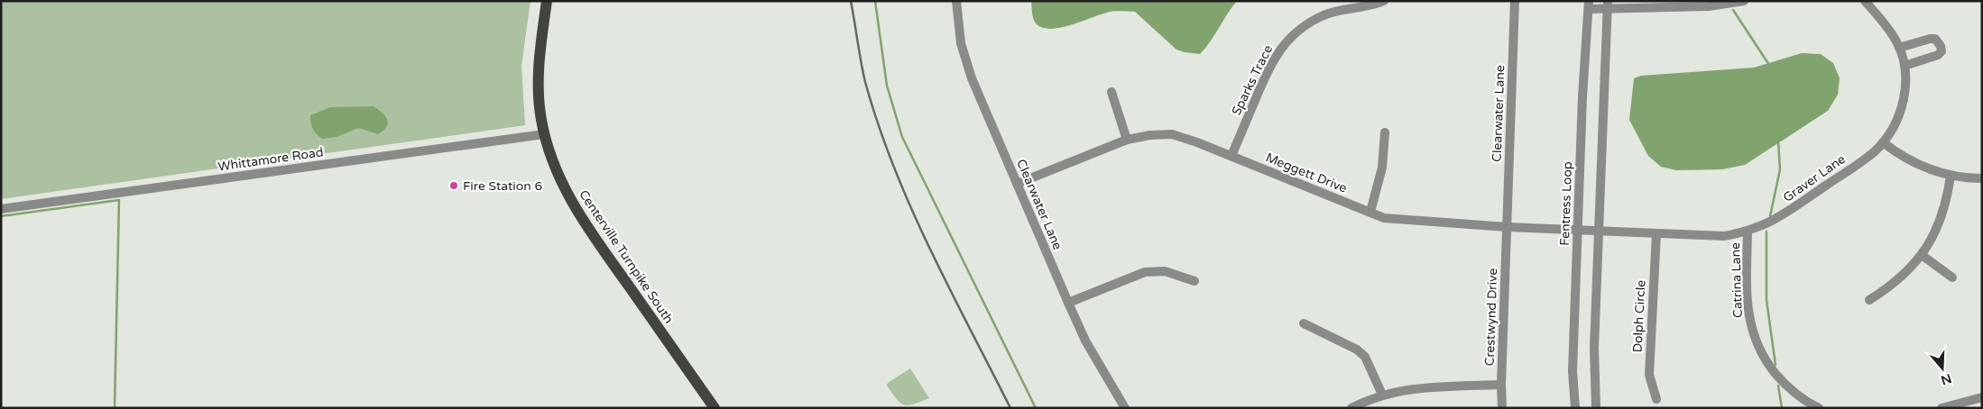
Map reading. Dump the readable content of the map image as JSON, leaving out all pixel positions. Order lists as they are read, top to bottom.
{
  "streets": {
    "main road": ["Centerville Turnpike South"],
    "street": [
      "Sparks Trace",
      "Clearwater Lane",
      "Whittamore Road",
      "Meggett Drive",
      "Graver Lane",
      "Fentress Loop",
      "Catrina Lane",
      "Dolph Circle",
      "Crestwynd Drive"
    ]
  },
  "crossings": [
    ["Sparks Trace", "Meggett Drive"],
    ["Clearwater Lane", "Meggett Drive"],
    ["Clearwater Lane", "Crestwynd Drive"],
    ["Whittamore Road", "Centerville Turnpike South"],
    ["Meggett Drive", "Graver Lane"],
    ["Meggett Drive", "Fentress Loop"],
    ["Meggett Drive", "Crestwynd Drive"],
    ["Graver Lane", "Catrina Lane"],
    ["Graver Lane", "Dolph Circle"]
  ],
  "places": ["Fire Station 6"],
  "north": "bottom"
}
